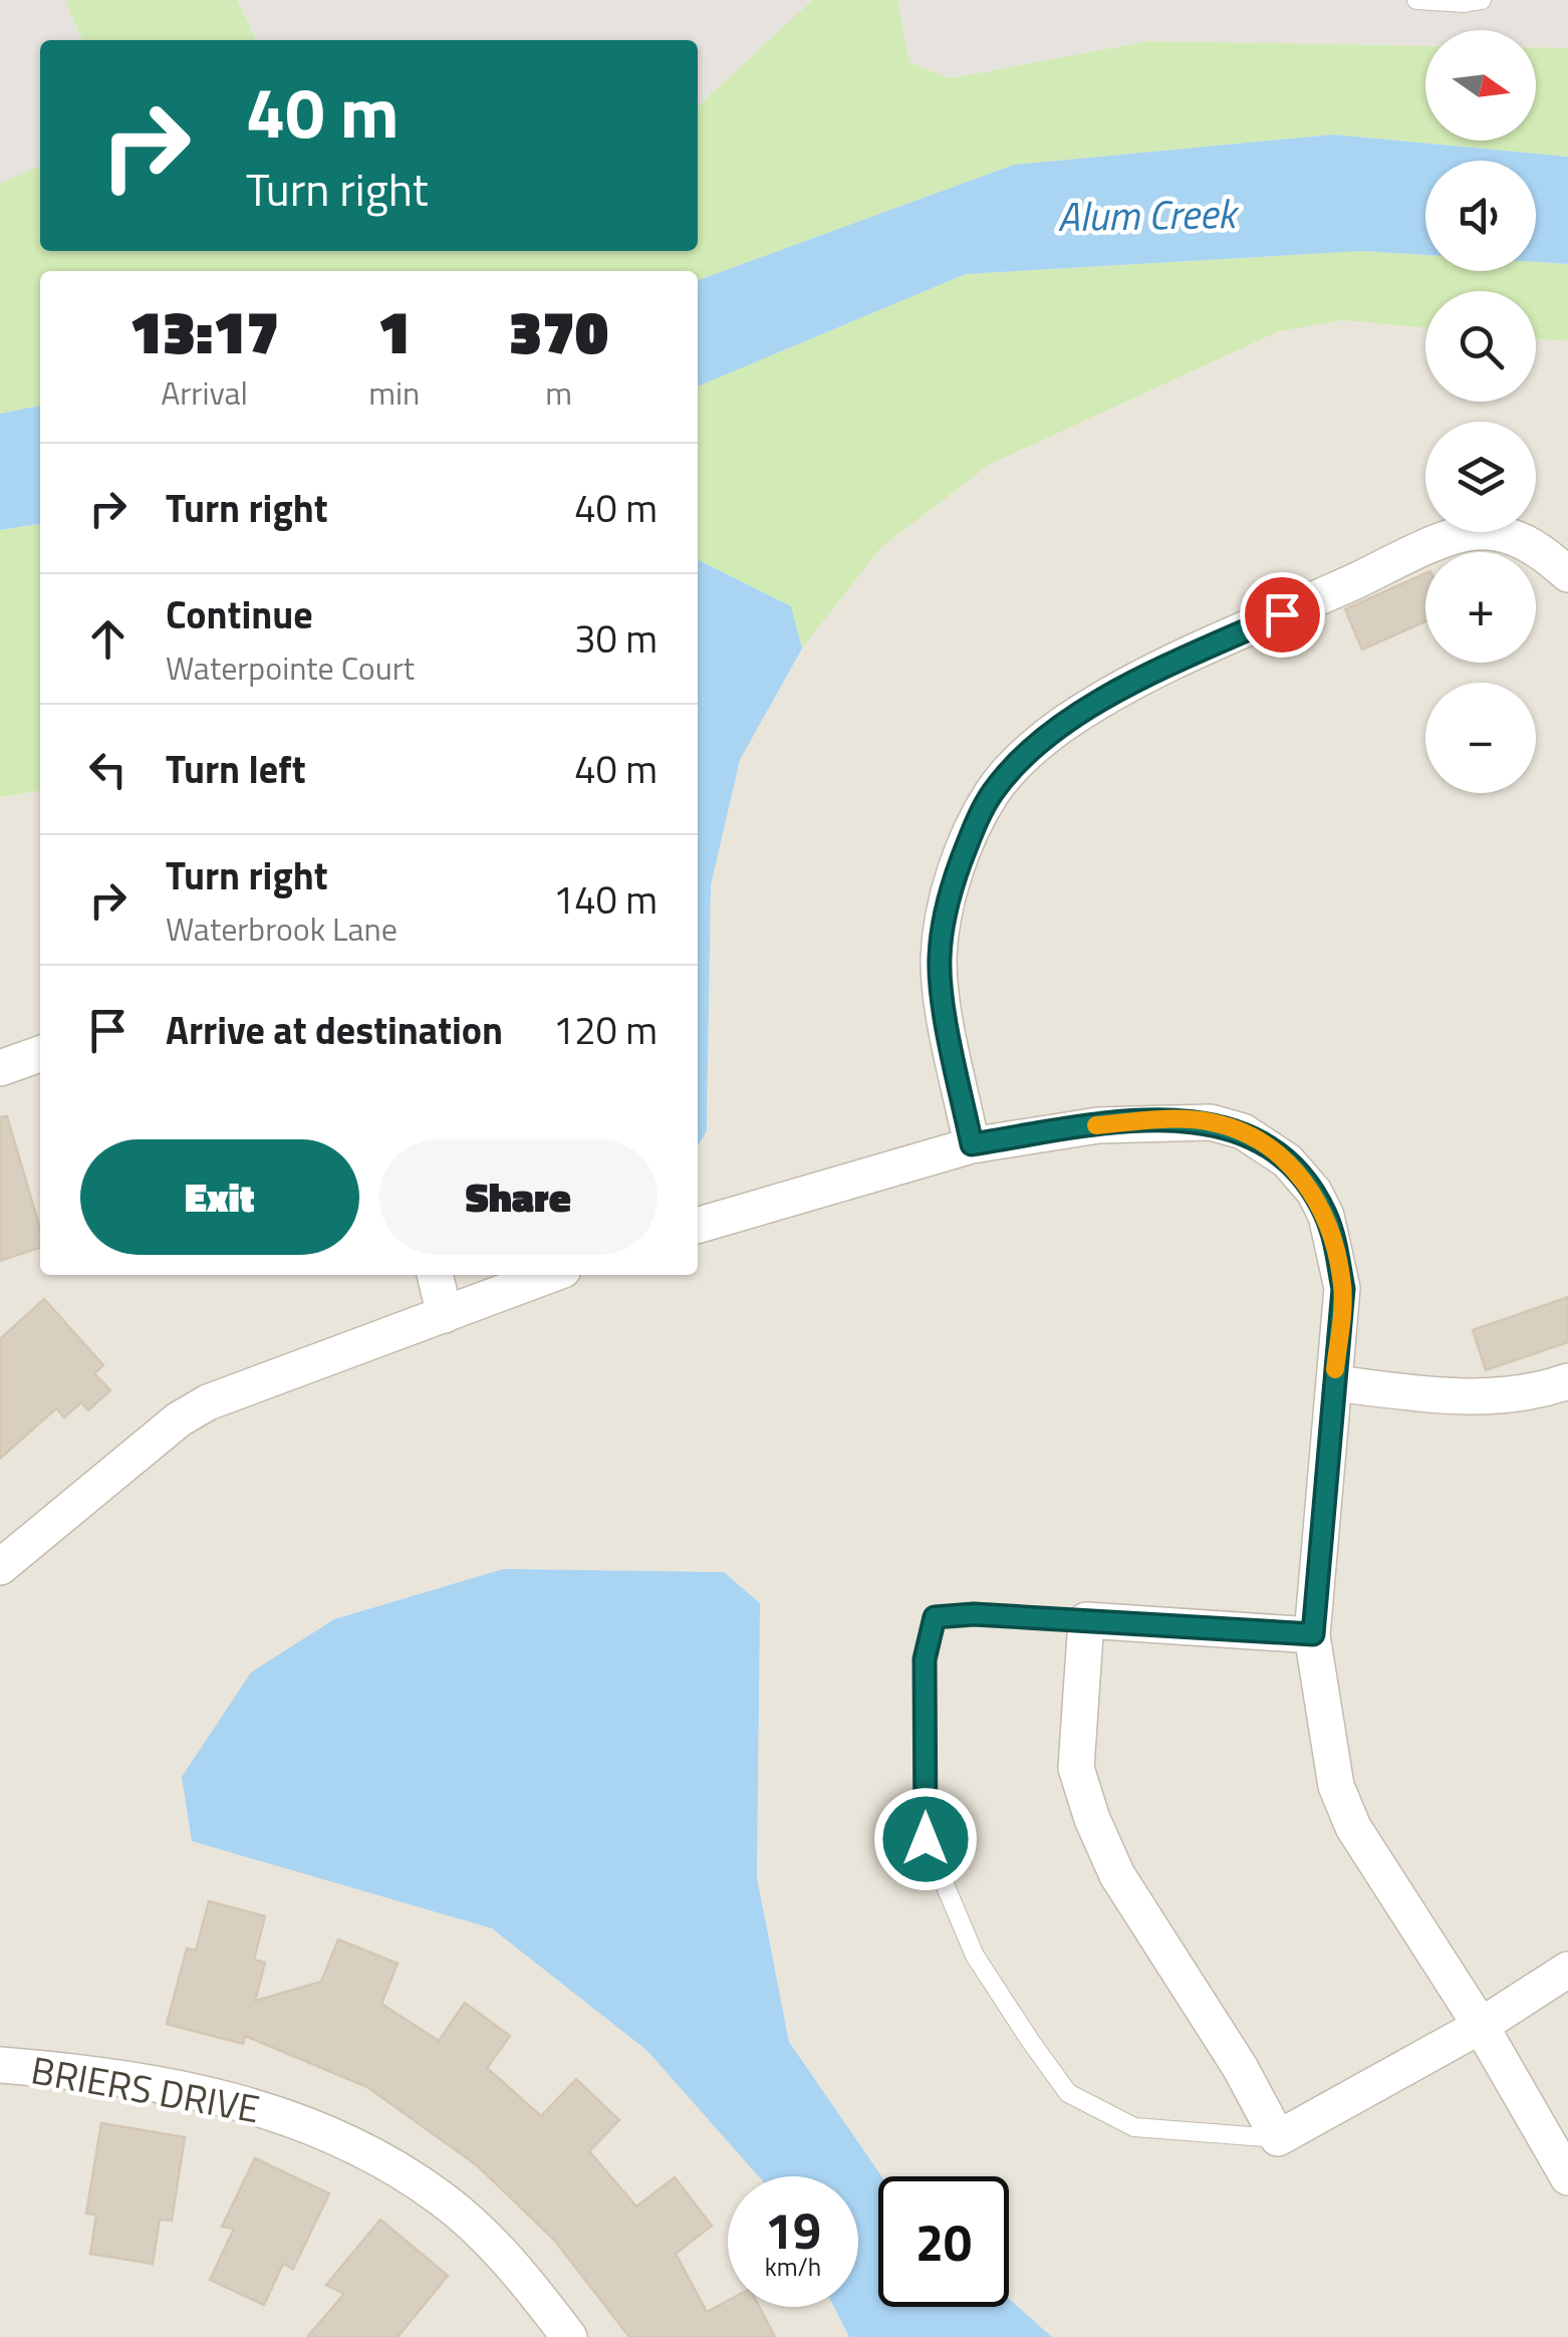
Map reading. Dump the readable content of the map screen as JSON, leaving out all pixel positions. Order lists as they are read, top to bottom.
{
  "streets": {
    "street": ["BRIERS DRIVE"]
  },
  "water": ["Alum Creek"],
  "north": "right",
  "page": {
    "map_buttons": ["+", "−"],
    "turn": ["40 m", "Turn right"],
    "eta": [
      "13:17",
      "Arrival",
      "1",
      "min",
      "370",
      "m"
    ],
    "list": [
      {
        "name": "Turn right",
        "value": "40 m"
      },
      {
        "name": "Continue",
        "note": "Waterpointe Court",
        "value": "30 m"
      },
      {
        "name": "Turn left",
        "value": "40 m"
      },
      {
        "name": "Turn right",
        "note": "Waterbrook Lane",
        "value": "140 m"
      },
      {
        "name": "Arrive at destination",
        "value": "120 m"
      }
    ],
    "buttons": ["Exit", "Share"],
    "speed": "19 km/h",
    "limit": "20"
  }
}
